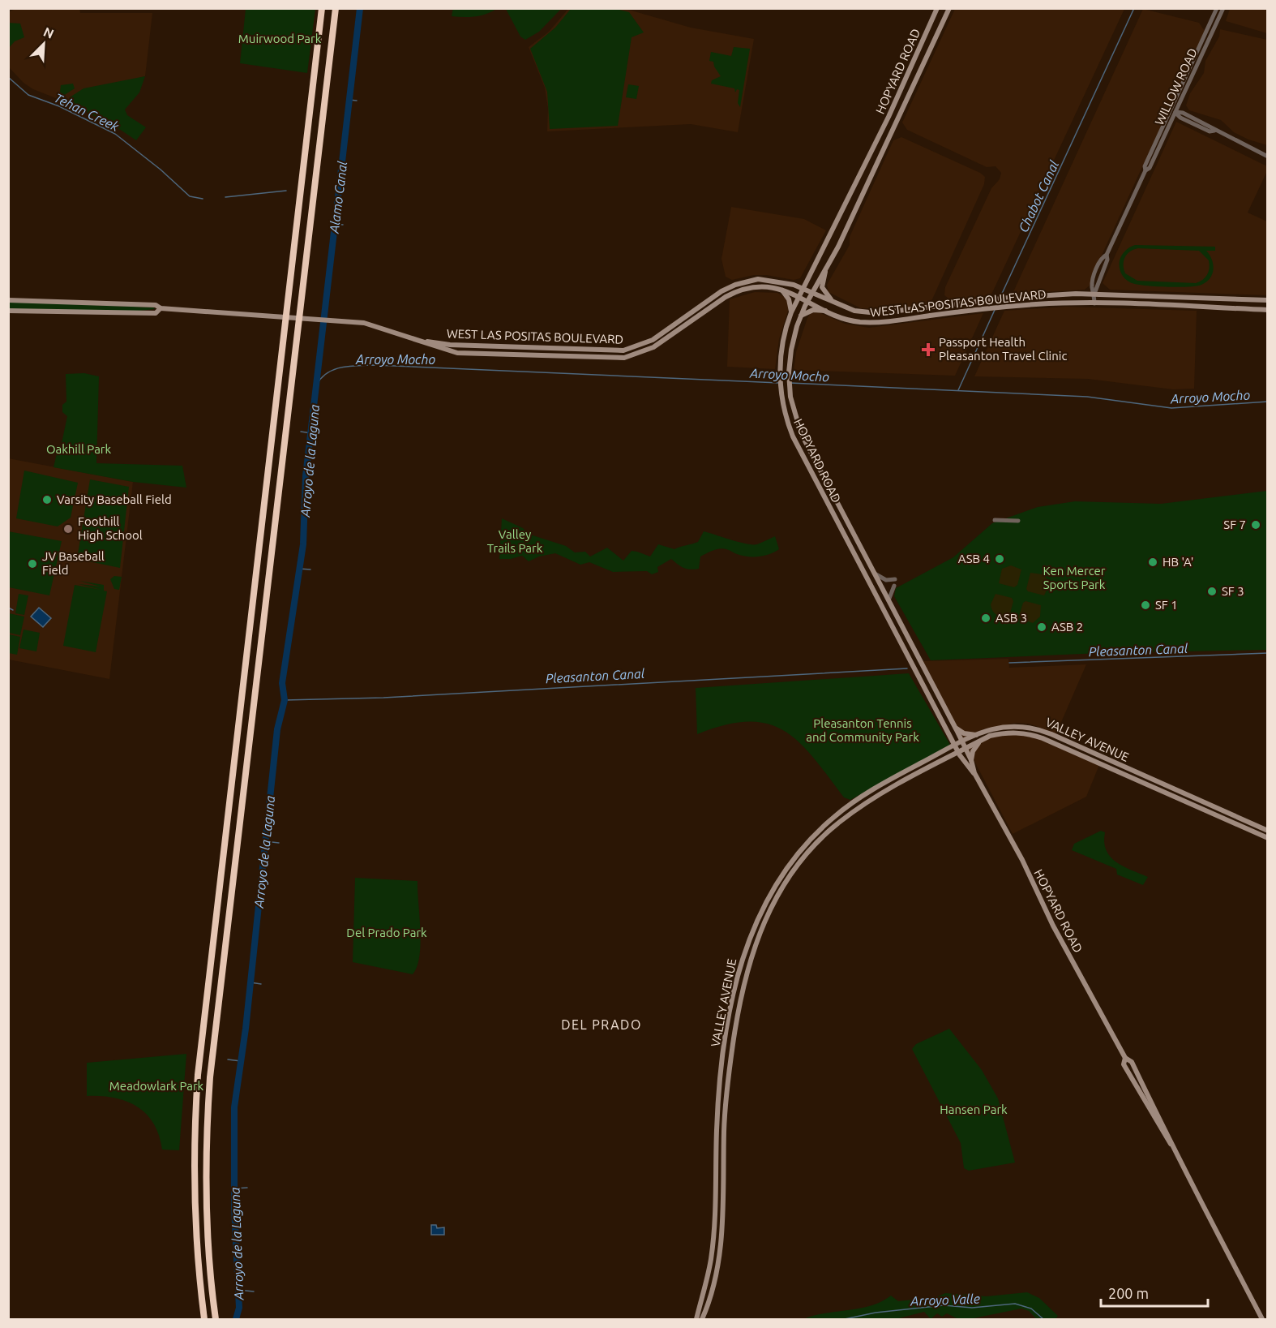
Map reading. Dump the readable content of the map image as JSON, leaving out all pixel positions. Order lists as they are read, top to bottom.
{
  "streets": {
    "main road": ["HOPYARD ROAD", "WEST LAS POSITAS BOULEVARD", "VALLEY AVENUE"],
    "street": ["WILLOW ROAD"]
  },
  "crossings": [
    ["HOPYARD ROAD", "WEST LAS POSITAS BOULEVARD"],
    ["HOPYARD ROAD", "VALLEY AVENUE"],
    ["WILLOW ROAD", "WEST LAS POSITAS BOULEVARD"]
  ],
  "districts": ["DEL PRADO"],
  "water": [
    "Tehan Creek",
    "Chabot Canal",
    "Alamo Canal",
    "Arroyo Mocho",
    "Arroyo de la Laguna",
    "Pleasanton Canal",
    "Arroyo Valle"
  ],
  "parks": [
    "Muirwood Park",
    "Oakhill Park",
    "Valley Trails Park",
    "Ken Mercer Sports Park",
    "Pleasanton Tennis and Community Park",
    "Del Prado Park",
    "Meadowlark Park",
    "Hansen Park"
  ],
  "places": {
    "health": ["Passport Health Pleasanton Travel Clinic"],
    "other": [
      "Varsity Baseball Field",
      "SF 7",
      "Foothill High School",
      "ASB 4",
      "HB 'A'",
      "JV Baseball Field",
      "SF 3",
      "SF 1",
      "ASB 3",
      "ASB 2"
    ]
  },
  "scale_bar": "200 m",
  "north": "top right"
}
